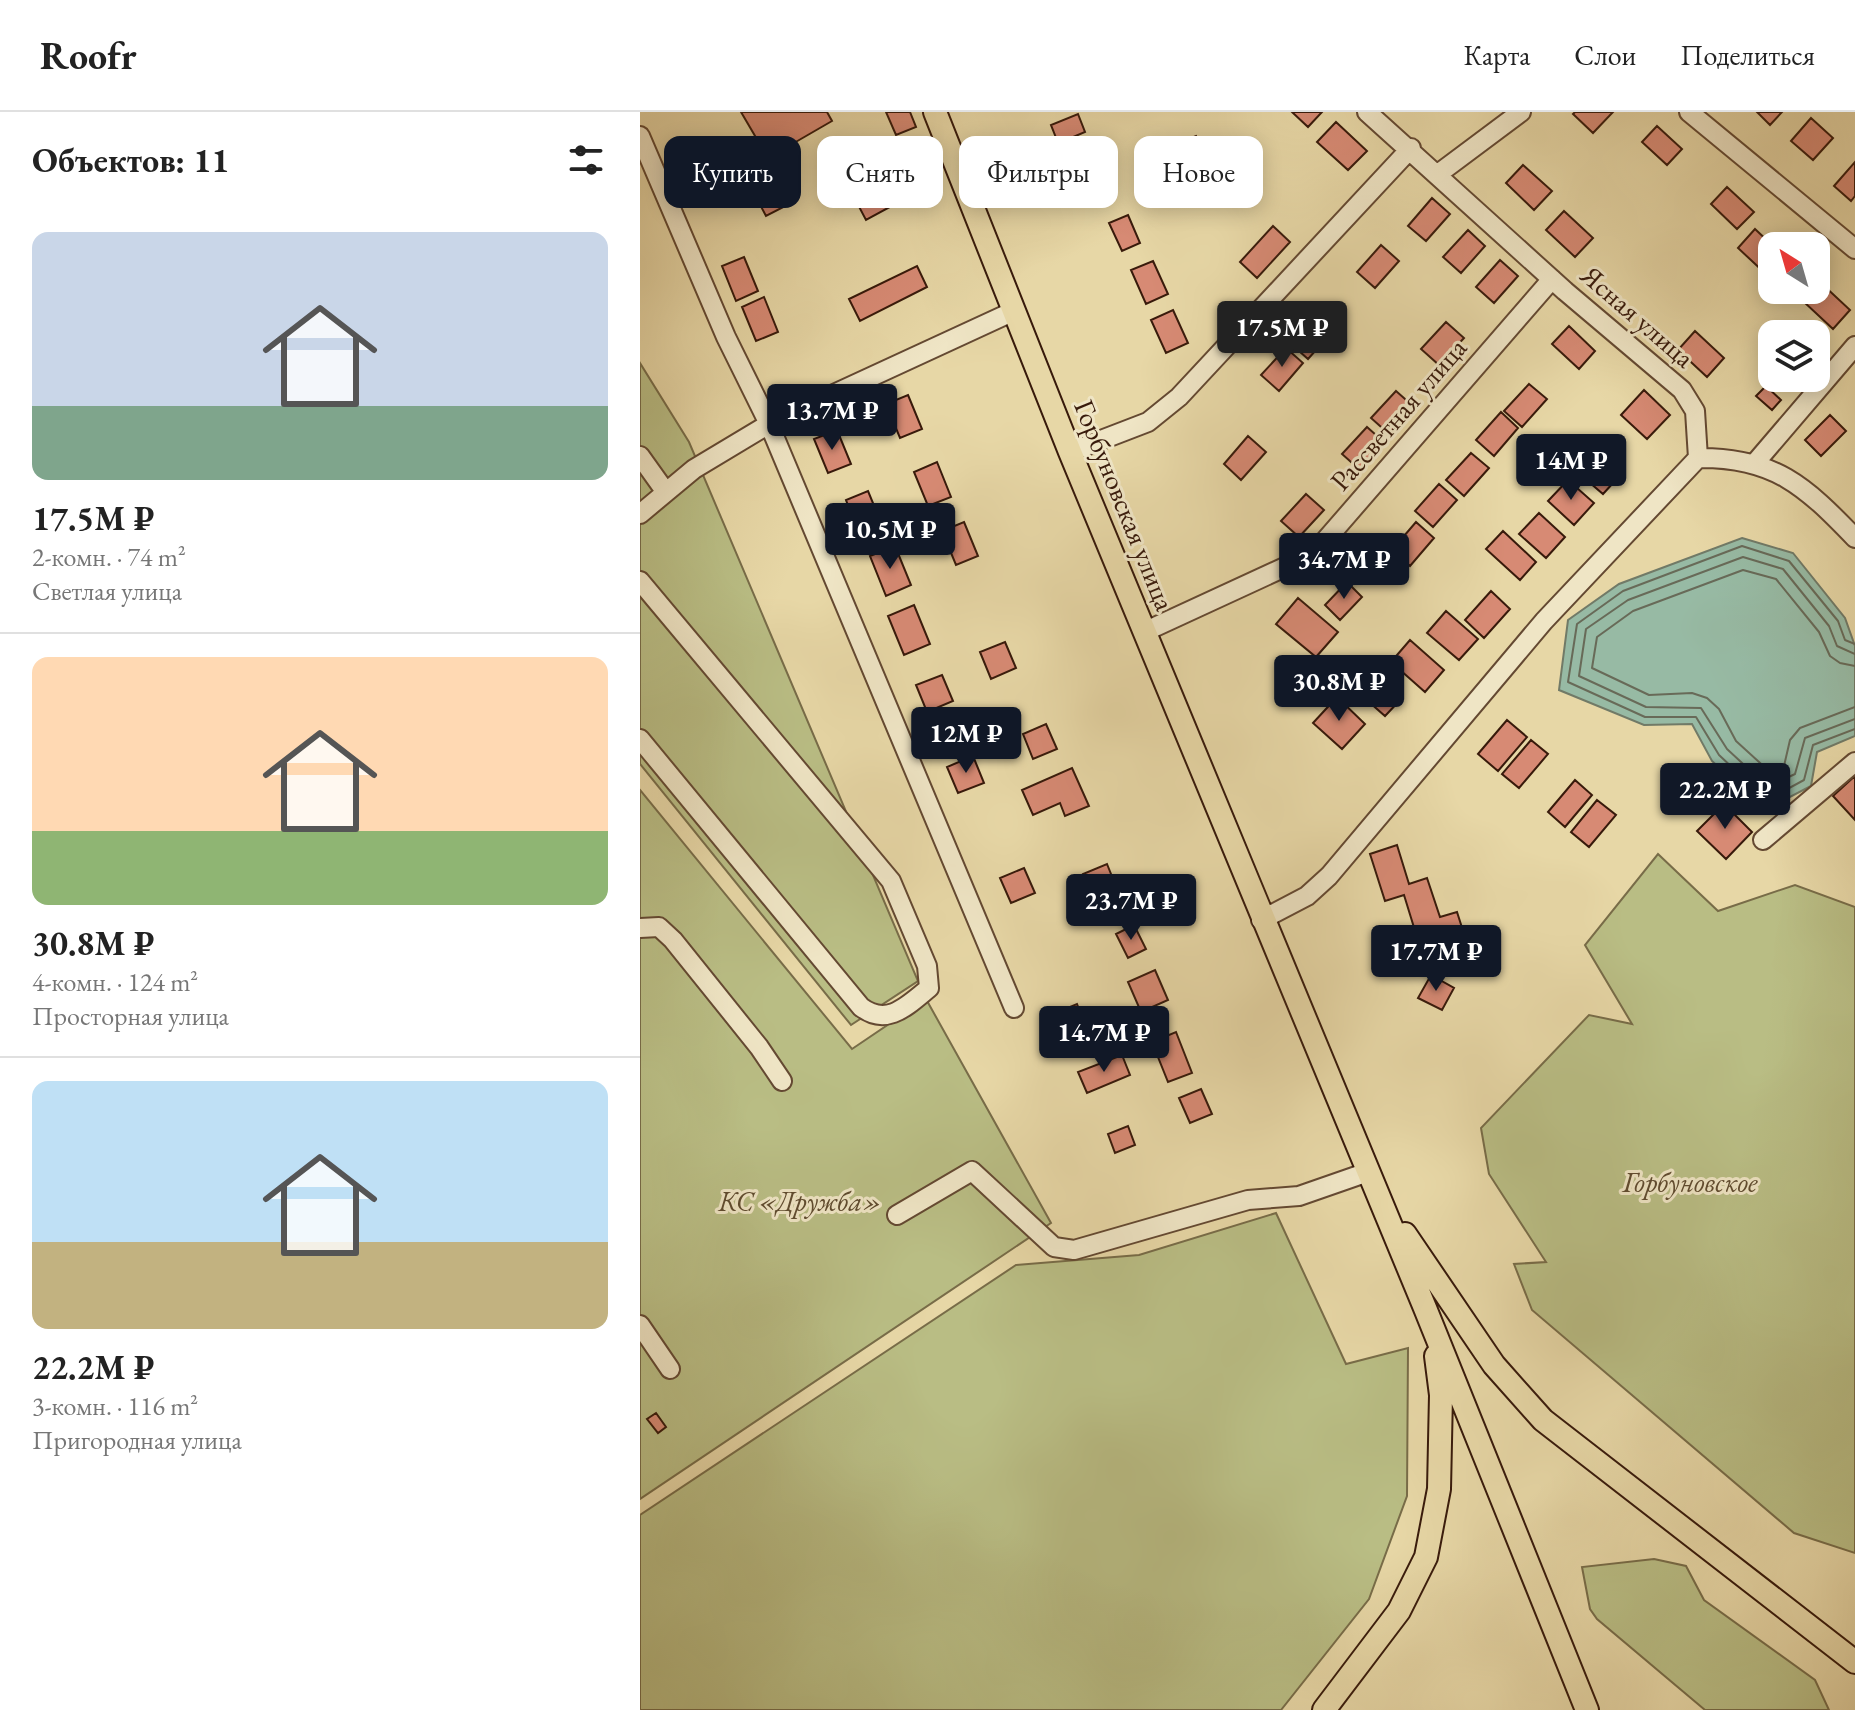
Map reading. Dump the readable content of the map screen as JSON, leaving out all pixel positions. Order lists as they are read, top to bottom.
{
  "streets": {
    "main road": ["Горбуновская улица"],
    "street": ["Ясная улица", "Рассветная улица"]
  },
  "crossings": [
    ["Ясная улица", "Рассветная улица"],
    ["Рассветная улица", "Горбуновская улица"]
  ],
  "parks": ["Горбуновское", "КС «Дружба»"],
  "north": "top left",
  "page": {
    "header": "Roofr",
    "nav": ["Карта", "Слои", "Поделиться"],
    "heading": "Объектов: 11",
    "chip": [
      "Купить",
      "Снять",
      "Фильтры",
      "Новое"
    ],
    "list": [
      {
        "name": "17.5M ₽",
        "note": "2-комн. · 74 m² · Светлая улица"
      },
      {
        "name": "30.8M ₽",
        "note": "4-комн. · 124 m² · Просторная улица"
      },
      {
        "name": "22.2M ₽",
        "note": "3-комн. · 116 m² · Пригородная улица"
      }
    ],
    "price": [
      "17.5M ₽",
      "13.7M ₽",
      "14M ₽",
      "10.5M ₽",
      "34.7M ₽",
      "30.8M ₽",
      "12M ₽",
      "22.2M ₽",
      "23.7M ₽",
      "17.7M ₽",
      "14.7M ₽"
    ]
  }
}
